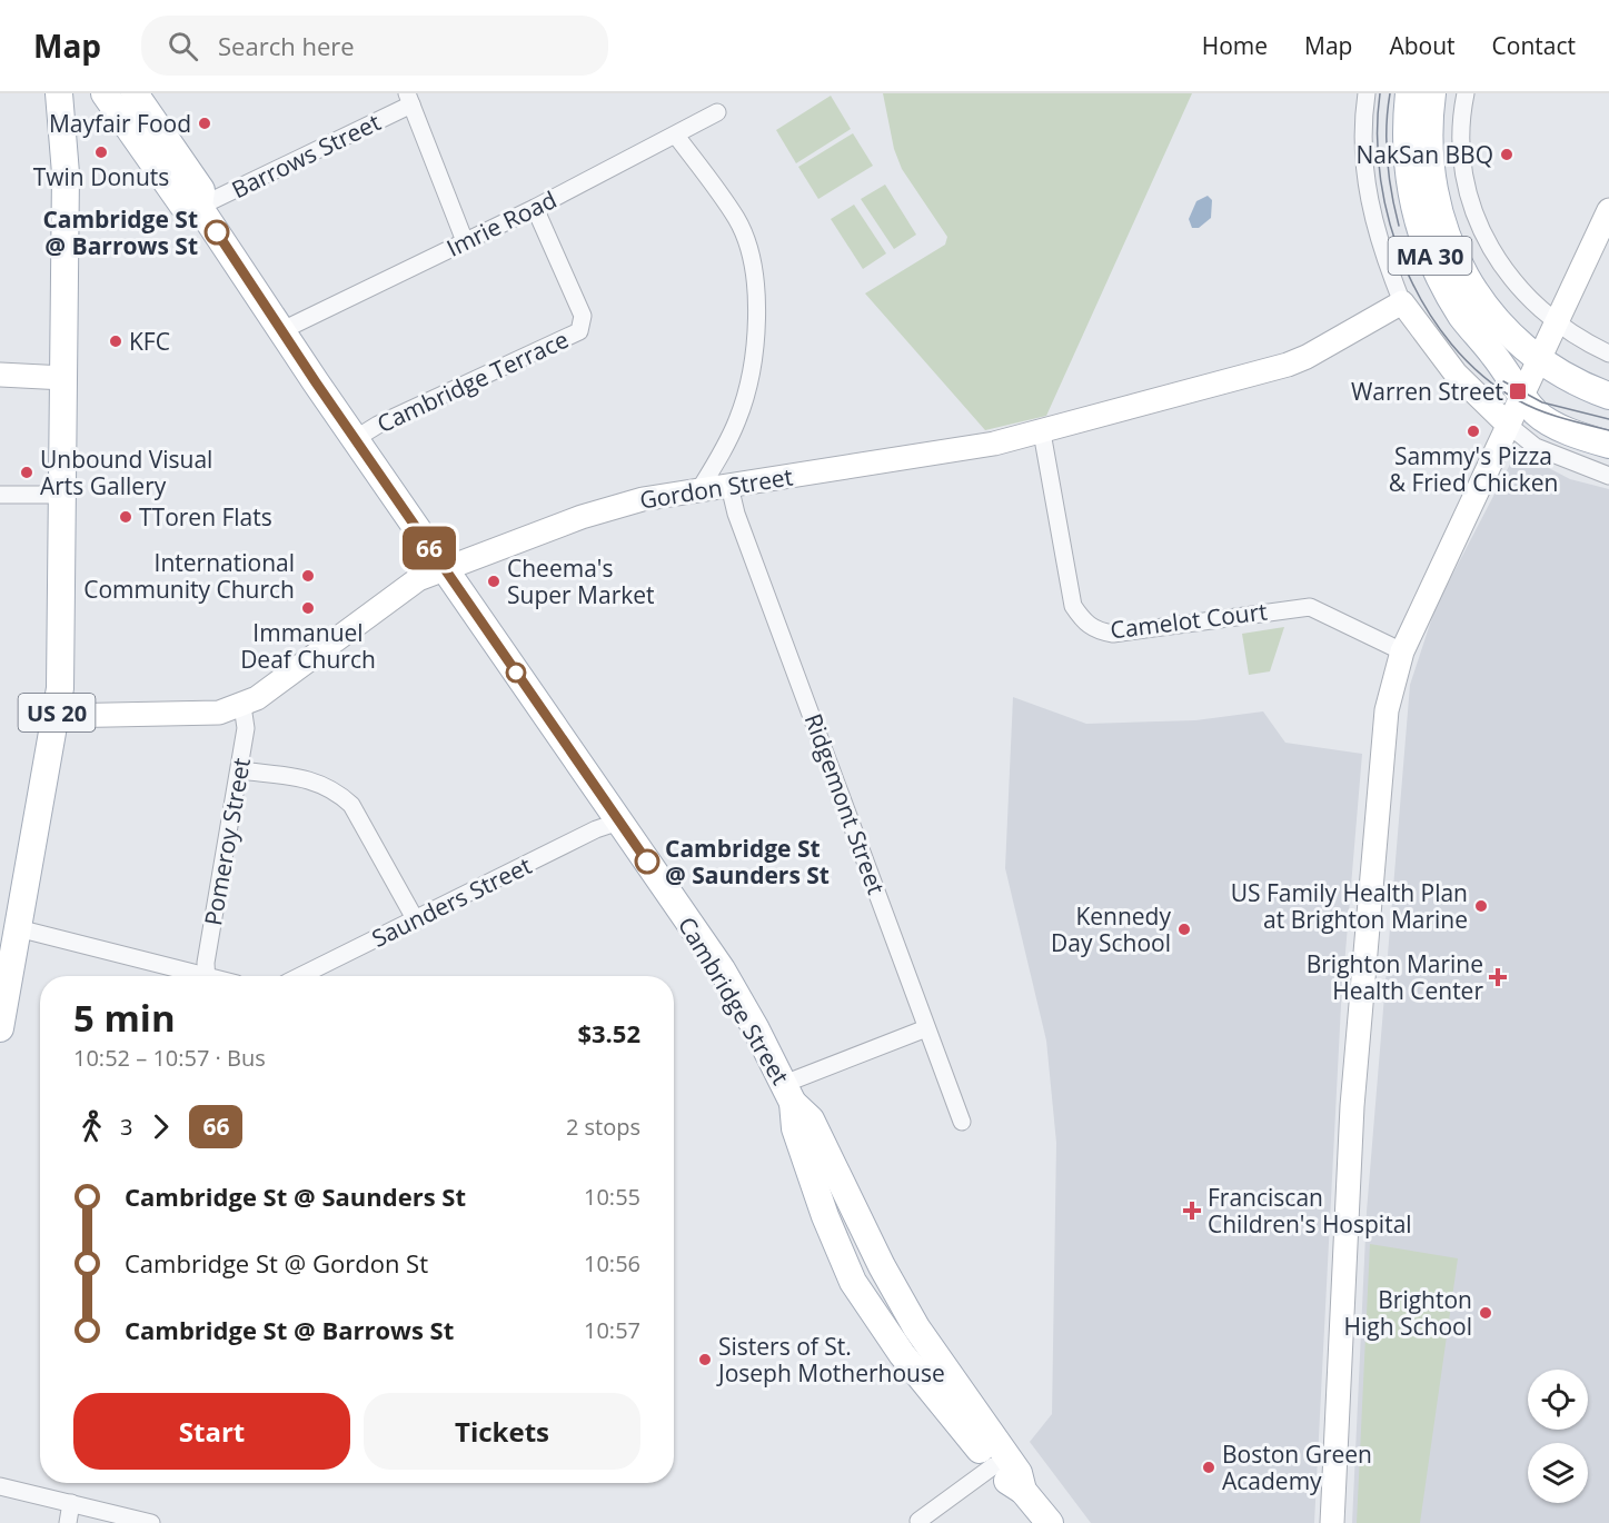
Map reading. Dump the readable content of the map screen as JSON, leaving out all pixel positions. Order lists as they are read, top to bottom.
{
  "streets": {
    "main road": ["MA 30", "US 20", "Cambridge Street"],
    "street": [
      "Barrows Street",
      "Imrie Road",
      "Cambridge Terrace",
      "Gordon Street",
      "Camelot Court",
      "Ridgemont Street",
      "Pomeroy Street",
      "Saunders Street"
    ]
  },
  "crossings": [
    ["Barrows Street", "Cambridge Street"],
    ["Imrie Road", "Cambridge Terrace"],
    ["Imrie Road", "Cambridge Street"],
    ["Cambridge Terrace", "Cambridge Street"],
    ["Gordon Street", "Camelot Court"],
    ["Gordon Street", "US 20"],
    ["Gordon Street", "Ridgemont Street"],
    ["Gordon Street", "Pomeroy Street"],
    ["Gordon Street", "Cambridge Street"],
    ["Saunders Street", "Cambridge Street"]
  ],
  "places": {
    "other": [
      "Mayfair Food",
      "Twin Donuts",
      "NakSan BBQ",
      "Cambridge St @ Barrows St",
      "KFC",
      "Sammy's Pizza & Fried Chicken",
      "Unbound Visual Arts Gallery",
      "TToren Flats",
      "International Community Church",
      "Cheema's Super Market",
      "Immanuel Deaf Church",
      "Cambridge St @ Saunders St",
      "US Family Health Plan at Brighton Marine",
      "Kennedy Day School",
      "Brighton High School",
      "Sisters of St. Joseph Motherhouse",
      "Boston Green Academy"
    ],
    "transit": ["Warren Street"],
    "health": ["Brighton Marine Health Center", "Franciscan Children's Hospital"]
  },
  "lines": ["bus line 66"],
  "page": {
    "header": "Map",
    "search": "Search here",
    "nav": [
      "Home",
      "Map",
      "About",
      "Contact"
    ],
    "on_map": "66",
    "heading": ["5 min", "10:52 – 10:57 · Bus", "$3.52"],
    "legs": ["3", "66", "2 stops"],
    "list": [
      {
        "name": "Cambridge St @ Saunders St",
        "value": "10:55"
      },
      {
        "name": "Cambridge St @ Gordon St",
        "value": "10:56"
      },
      {
        "name": "Cambridge St @ Barrows St",
        "value": "10:57"
      }
    ],
    "buttons": ["Start", "Tickets"]
  }
}
